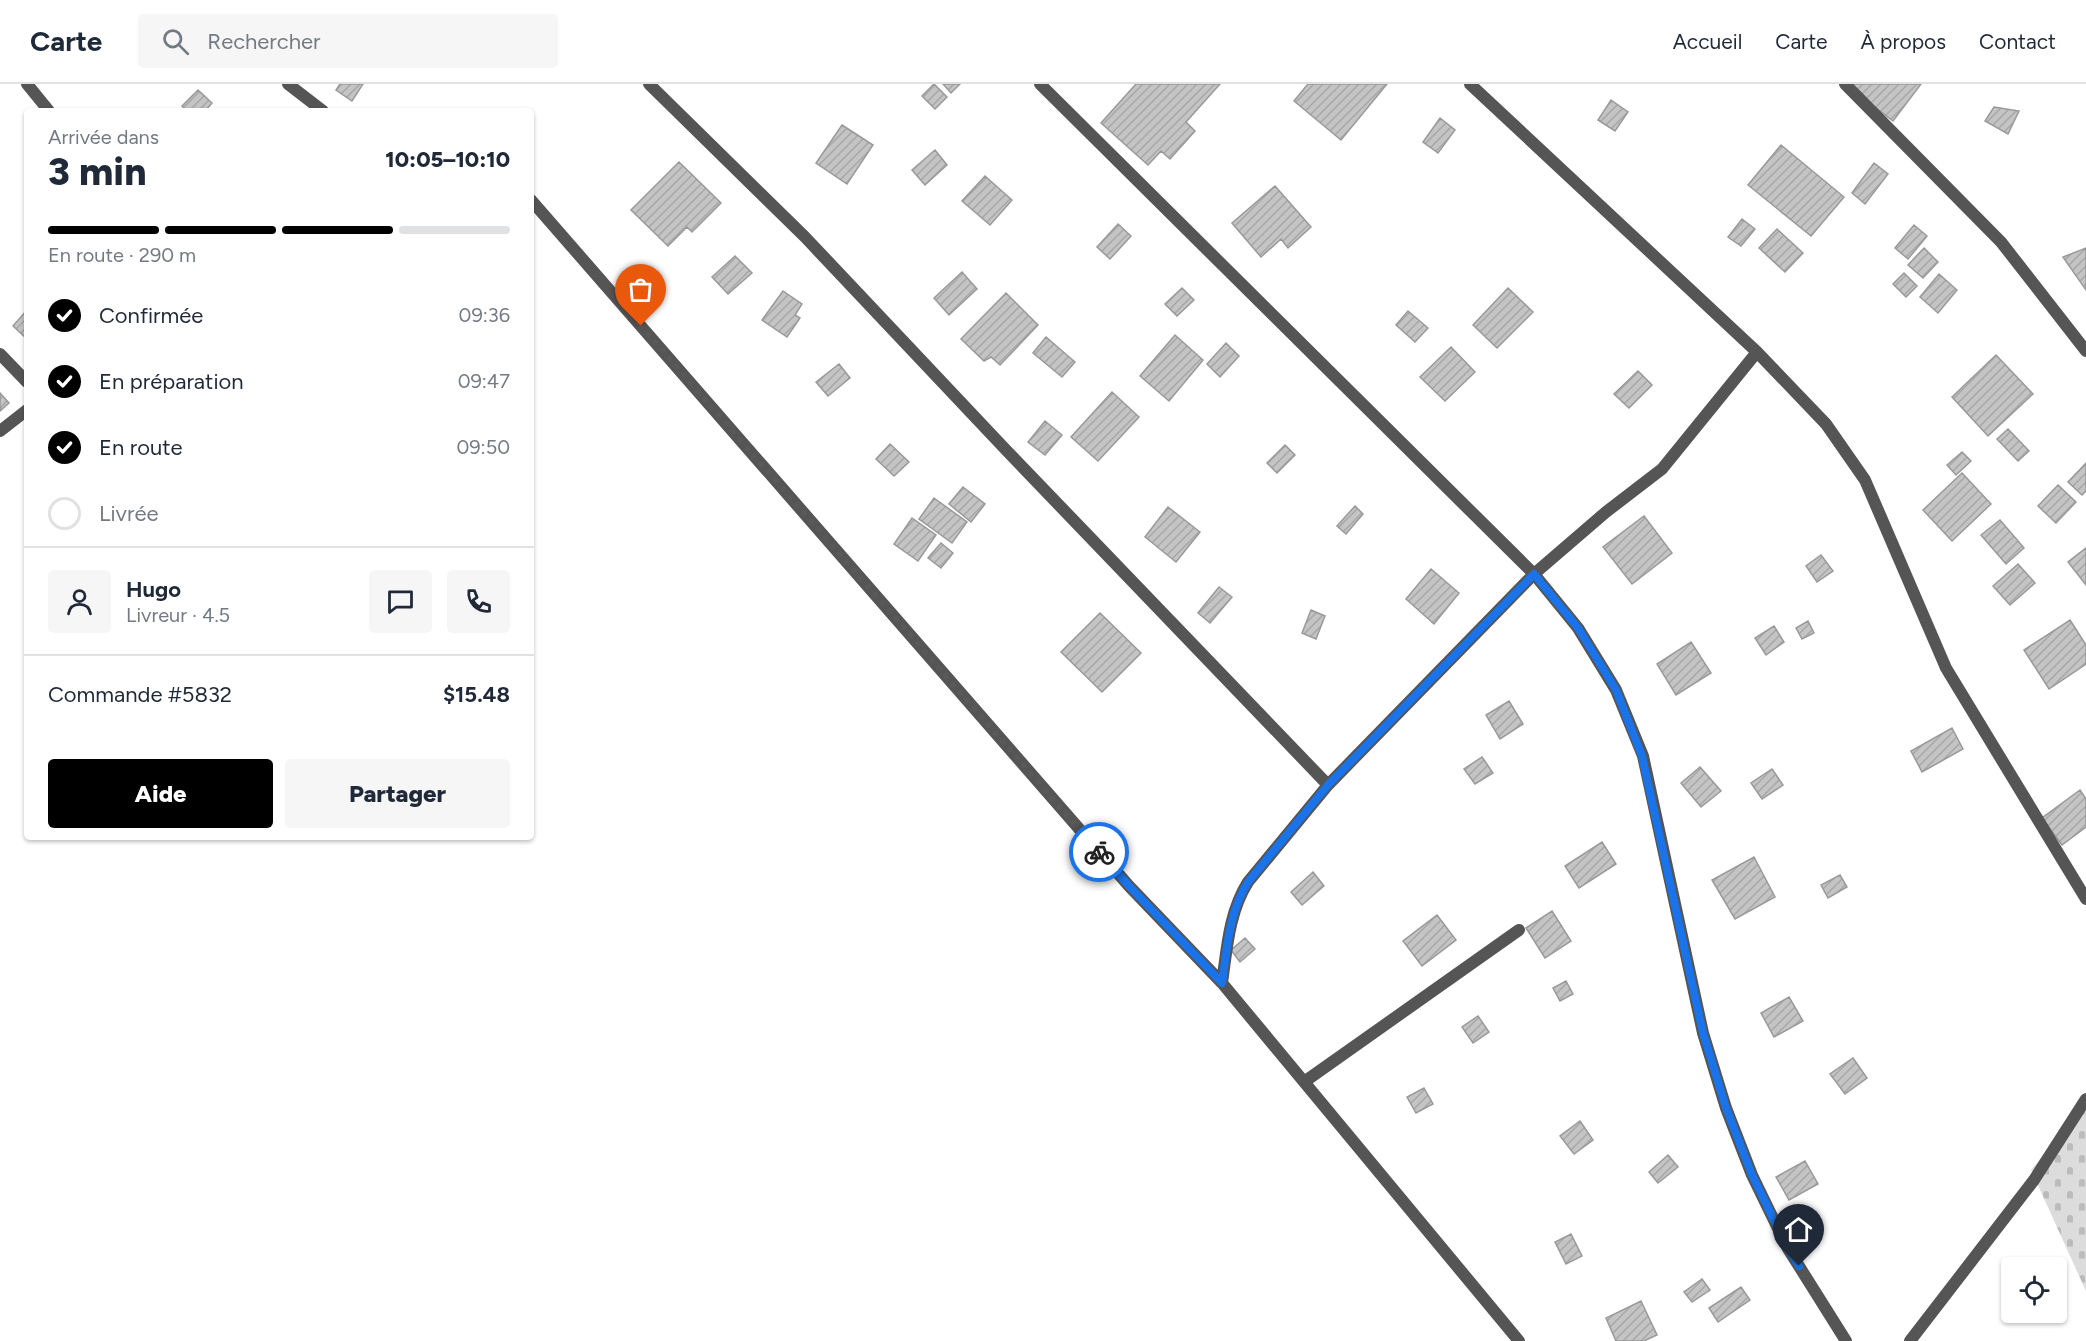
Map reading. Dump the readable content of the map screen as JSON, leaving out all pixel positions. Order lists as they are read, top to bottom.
{
  "page": {
    "header": "Carte",
    "search": "Rechercher",
    "nav": [
      "Accueil",
      "Carte",
      "À propos",
      "Contact"
    ],
    "heading": ["3 min", "Arrivée dans", "10:05–10:10"],
    "panel": [
      "Hugo",
      "Livreur · 4.5",
      "Commande #5832",
      "$15.48"
    ],
    "bar": "En route · 290 m",
    "list": [
      ["Confirmée", "09:36"],
      ["En préparation", "09:47"],
      ["En route", "09:50"],
      "Livrée"
    ],
    "buttons": ["Aide", "Partager"]
  }
}
